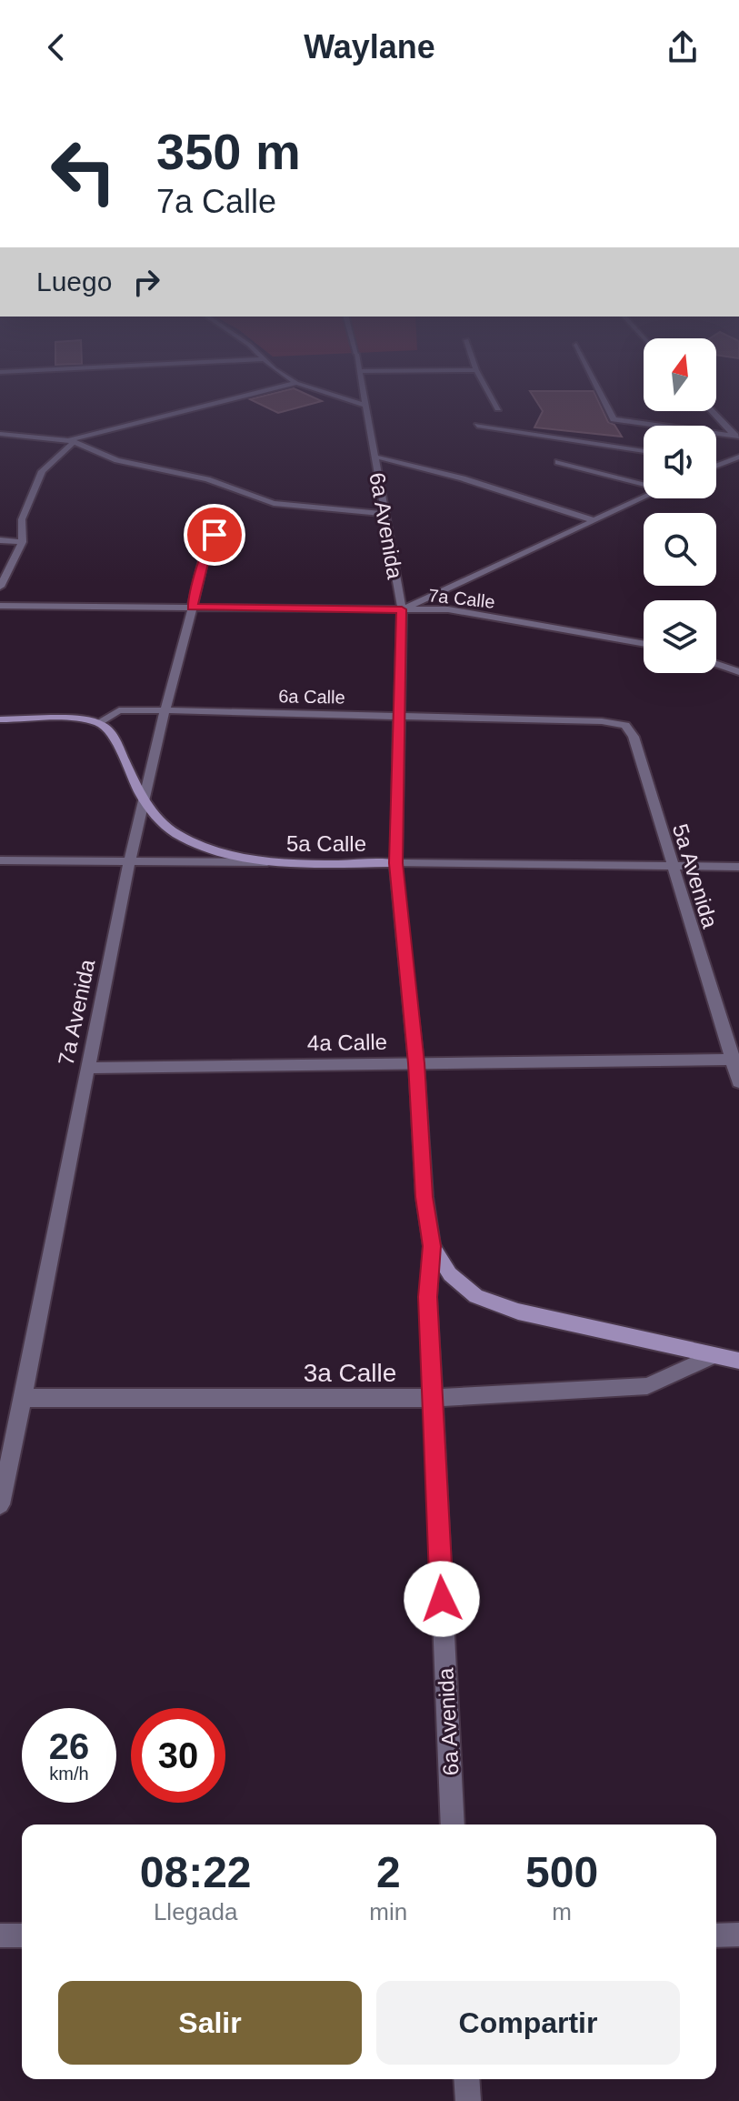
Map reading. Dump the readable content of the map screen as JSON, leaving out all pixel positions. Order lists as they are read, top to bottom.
{
  "streets": {
    "street": [
      "6a Avenida",
      "7a Calle",
      "6a Calle",
      "5a Calle",
      "5a Avenida",
      "7a Avenida",
      "4a Calle",
      "3a Calle"
    ]
  },
  "crossings": [
    ["6a Avenida", "7a Calle"],
    ["6a Avenida", "6a Calle"],
    ["6a Avenida", "5a Calle"],
    ["6a Avenida", "4a Calle"],
    ["6a Avenida", "3a Calle"],
    ["7a Calle", "7a Avenida"],
    ["6a Calle", "5a Avenida"],
    ["6a Calle", "7a Avenida"],
    ["5a Calle", "5a Avenida"],
    ["5a Calle", "7a Avenida"],
    ["5a Avenida", "4a Calle"],
    ["7a Avenida", "4a Calle"],
    ["7a Avenida", "3a Calle"]
  ],
  "north": "top",
  "page": {
    "header": "Waylane",
    "turn": ["350 m", "7a Calle"],
    "then": "Luego",
    "speed": "26 km/h",
    "limit": "30",
    "eta": [
      "08:22",
      "Llegada",
      "2",
      "min",
      "500",
      "m"
    ],
    "buttons": ["Salir", "Compartir"]
  }
}
